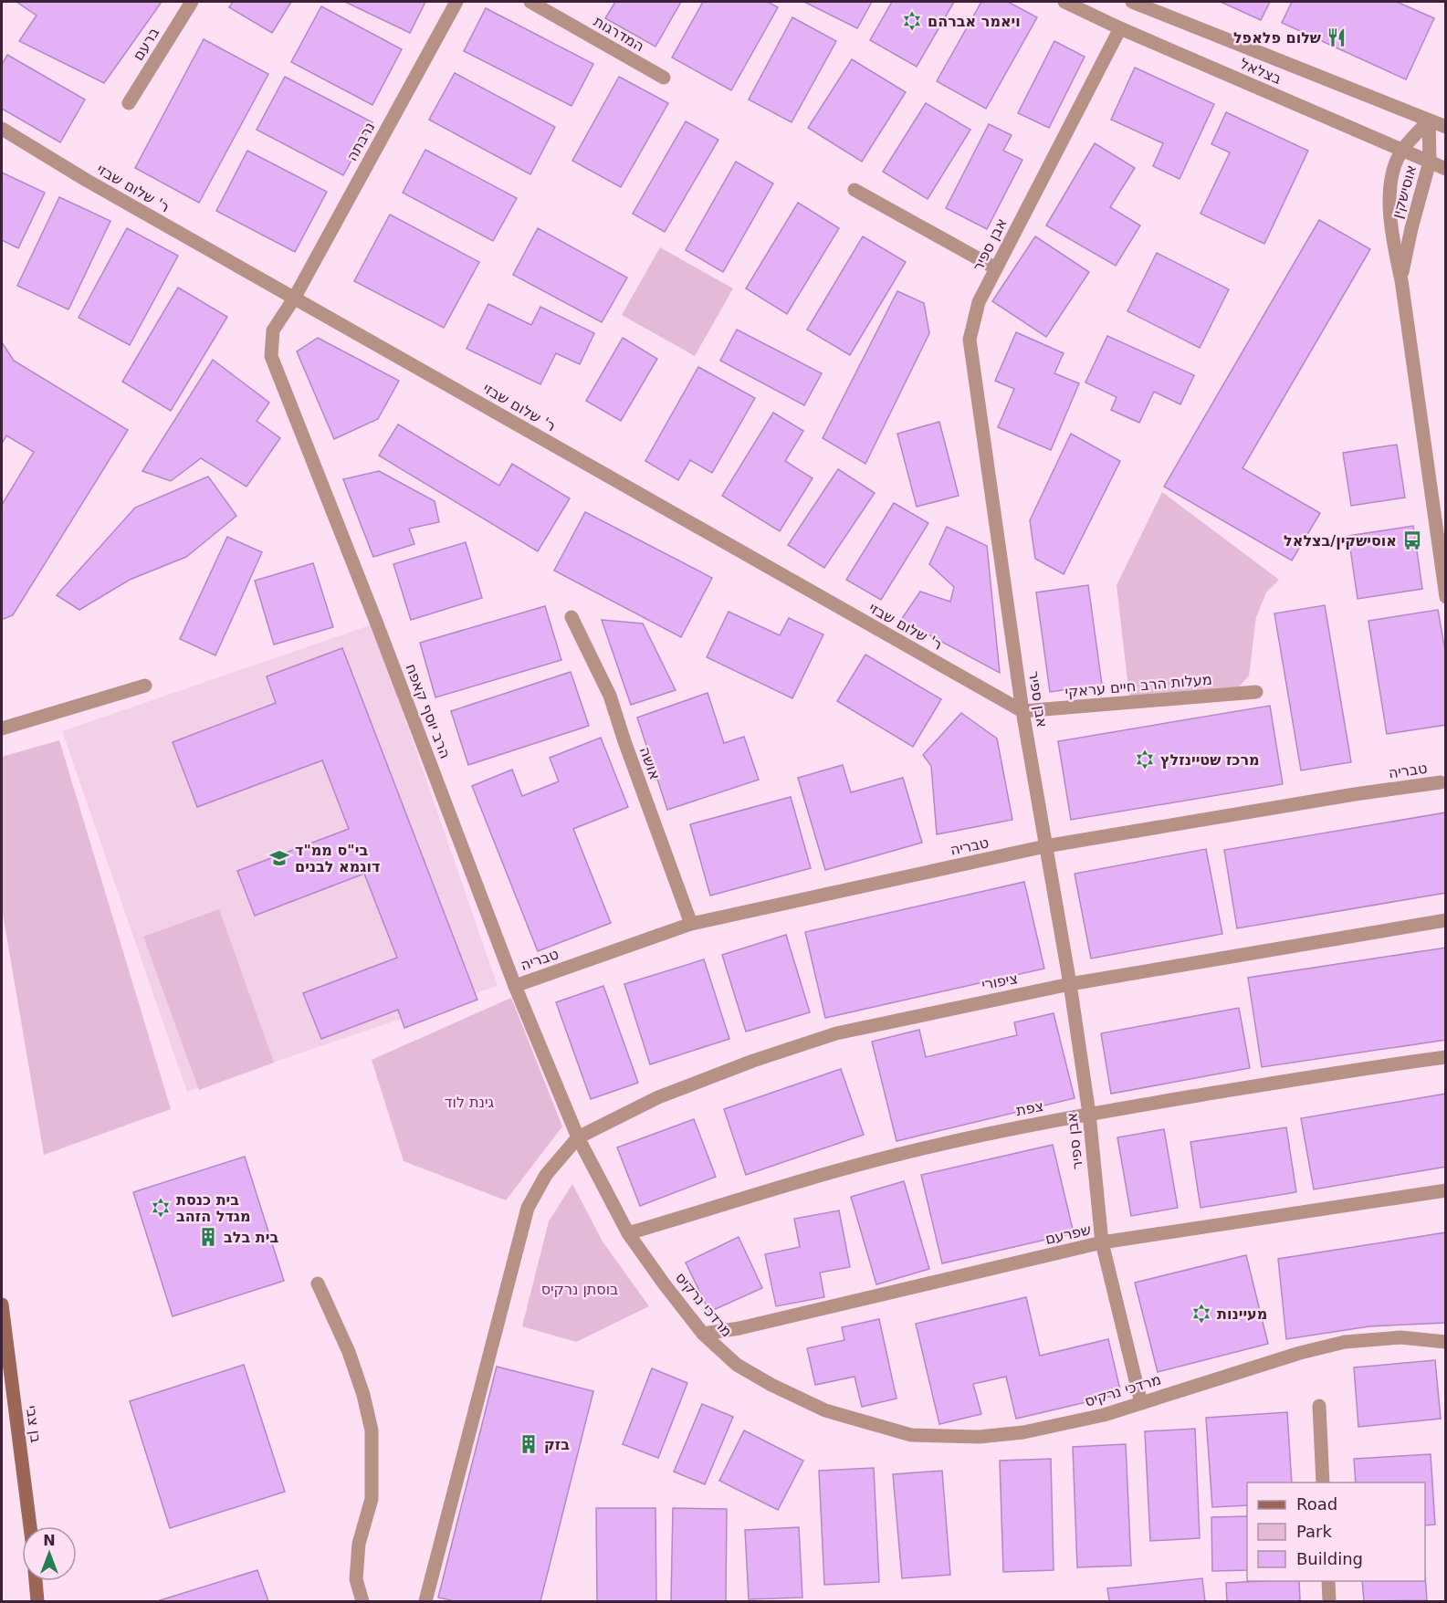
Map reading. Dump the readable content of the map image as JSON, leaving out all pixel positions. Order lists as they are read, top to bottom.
{
  "streets": {
    "main road": ["בן צבי"],
    "street": [
      "המדרגות",
      "ברעם",
      "בצלאל",
      "נרבתה",
      "ר' שלום שבזי",
      "אוסישקין",
      "אבן ספיר",
      "מעלות הרב חיים עראקי",
      "הרב יוסף קאפח",
      "אושה",
      "טבריה",
      "ציפורי",
      "צפת",
      "שפרעם",
      "מרדכי נרקיס"
    ]
  },
  "crossings": [
    ["בצלאל", "אוסישקין"],
    ["בצלאל", "אבן ספיר"],
    ["נרבתה", "ר' שלום שבזי"],
    ["נרבתה", "הרב יוסף קאפח"],
    ["ר' שלום שבזי", "אבן ספיר"],
    ["ר' שלום שבזי", "מעלות הרב חיים עראקי"],
    ["ר' שלום שבזי", "הרב יוסף קאפח"],
    ["אבן ספיר", "מעלות הרב חיים עראקי"],
    ["אבן ספיר", "טבריה"],
    ["אבן ספיר", "ציפורי"],
    ["אבן ספיר", "צפת"],
    ["אבן ספיר", "שפרעם"],
    ["אבן ספיר", "מרדכי נרקיס"],
    ["הרב יוסף קאפח", "טבריה"],
    ["הרב יוסף קאפח", "ציפורי"],
    ["הרב יוסף קאפח", "מרדכי נרקיס"],
    ["אושה", "טבריה"],
    ["ציפורי", "מרדכי נרקיס"],
    ["צפת", "מרדכי נרקיס"],
    ["שפרעם", "מרדכי נרקיס"]
  ],
  "parks": ["גינת לוד", "בוסתן נרקיס"],
  "places": {
    "synagogue": [
      "ויאמר אברהם",
      "מרכז שטיינזלץ",
      "בית כנסת מגדל הזהב",
      "מעיינות"
    ],
    "restaurant": ["שלום פלאפל"],
    "bus stop": ["אוסישקין/בצלאל"],
    "school or university": ["בי\"ס ממ\"ד דוגמא לבנים"],
    "building": ["בית בלב", "בזק"]
  },
  "legend": ["Road", "Park", "Building"],
  "north": "top"
}
